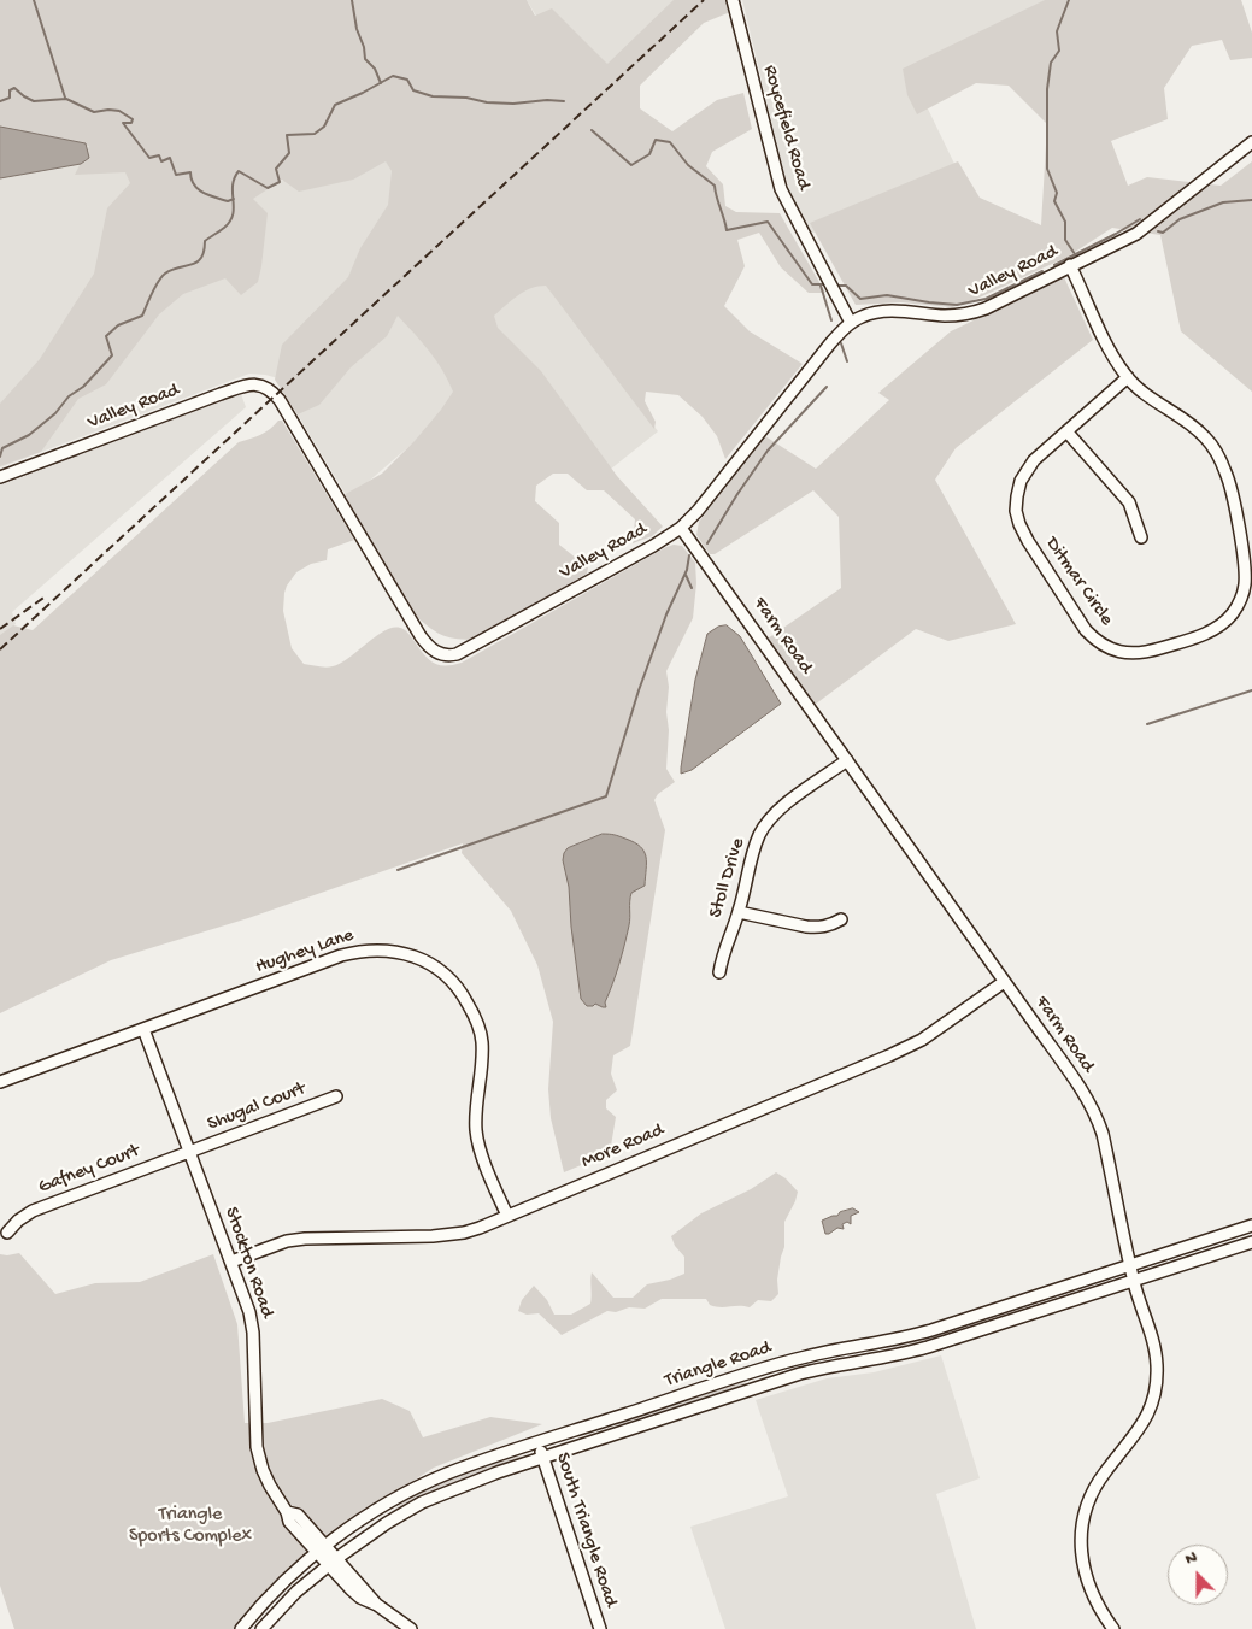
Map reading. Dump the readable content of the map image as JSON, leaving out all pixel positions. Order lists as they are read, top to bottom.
{
  "streets": {
    "street": [
      "Roycefield Road",
      "Valley Road",
      "Ditmar Circle",
      "Farm Road",
      "Stoll Drive",
      "Hughey Lane",
      "Shugal Court",
      "More Road",
      "Gafney Court",
      "Stockton Road",
      "Triangle Road",
      "South Triangle Road"
    ]
  },
  "crossings": [
    ["Roycefield Road", "Valley Road"],
    ["Valley Road", "Ditmar Circle"],
    ["Valley Road", "Farm Road"],
    ["Farm Road", "Stoll Drive"],
    ["Farm Road", "More Road"],
    ["Farm Road", "Triangle Road"],
    ["Hughey Lane", "More Road"],
    ["Hughey Lane", "Stockton Road"],
    ["Shugal Court", "Gafney Court"],
    ["Shugal Court", "Stockton Road"],
    ["More Road", "Stockton Road"],
    ["Gafney Court", "Stockton Road"],
    ["Stockton Road", "Triangle Road"],
    ["Triangle Road", "South Triangle Road"]
  ],
  "parks": ["Triangle Sports Complex"],
  "north": "top"
}
